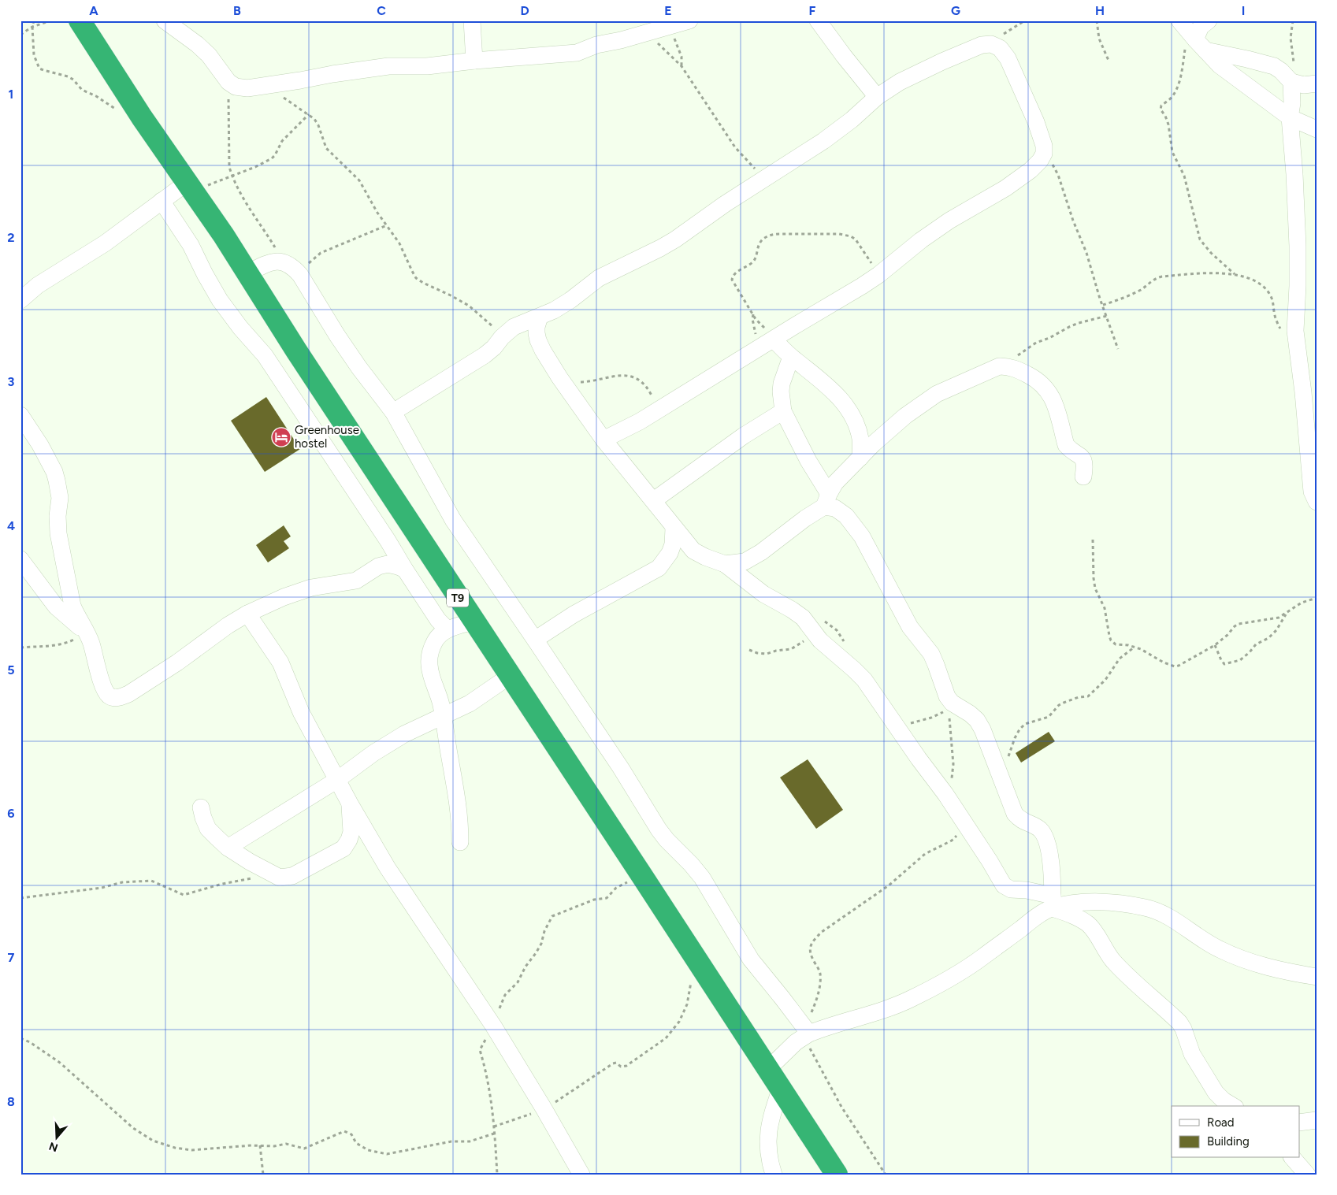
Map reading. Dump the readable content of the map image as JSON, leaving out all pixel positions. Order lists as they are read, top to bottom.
{
  "streets": {
    "highway": ["T9"]
  },
  "places": {
    "hotel": ["Greenhouse hostel"]
  },
  "legend": ["Road", "Building"],
  "north": "bottom",
  "grid": {
    "columns": [
      "A",
      "B",
      "C",
      "D",
      "E",
      "F",
      "G",
      "H",
      "I"
    ],
    "rows": [
      "1",
      "2",
      "3",
      "4",
      "5",
      "6",
      "7",
      "8"
    ]
  }
}
